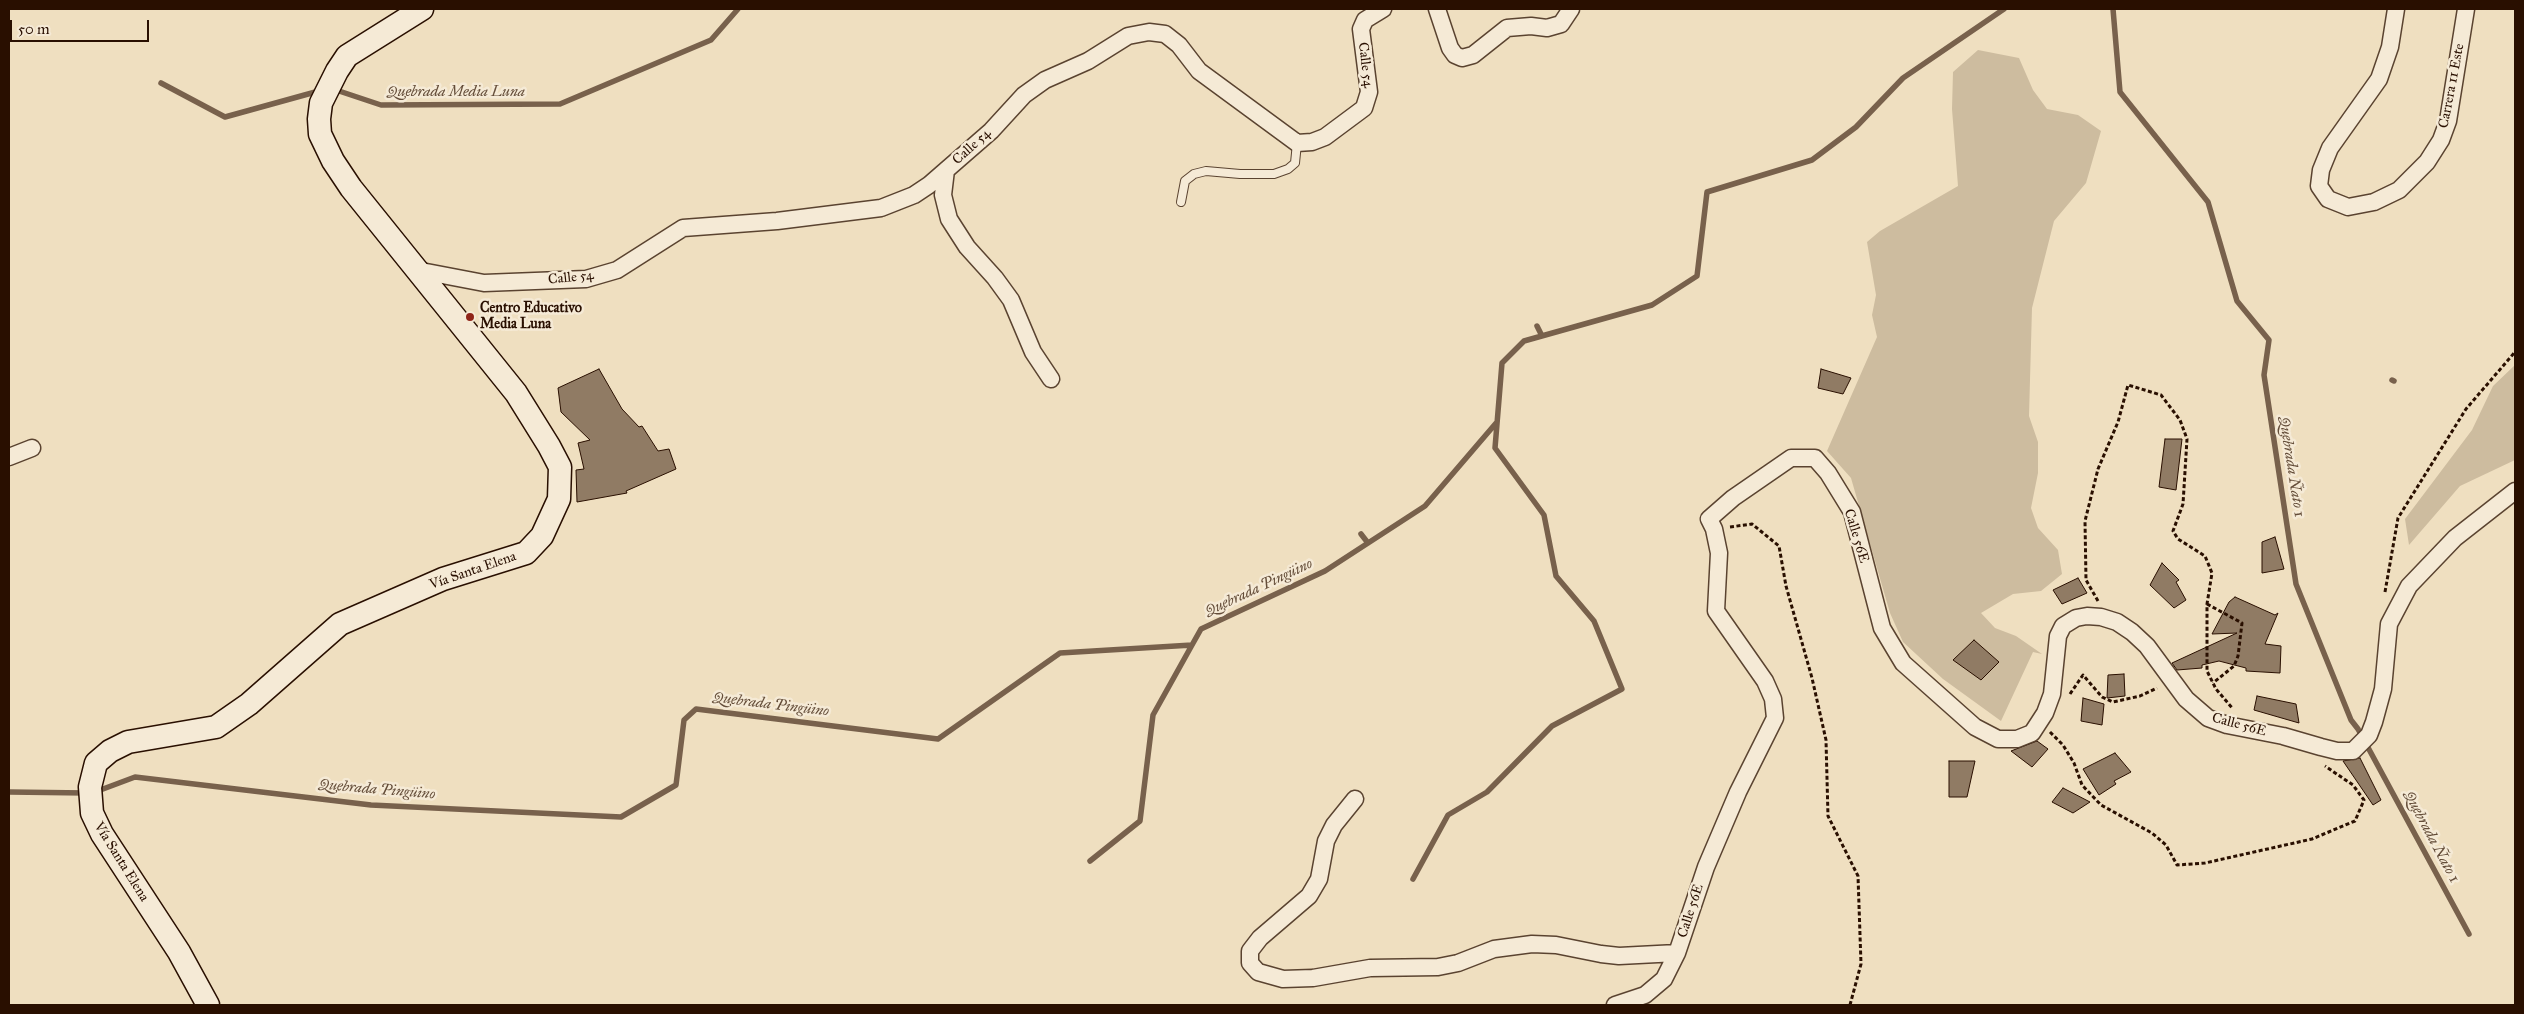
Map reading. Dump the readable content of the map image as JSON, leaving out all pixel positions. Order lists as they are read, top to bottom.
{
  "streets": {
    "main road": ["Vía Santa Elena"],
    "street": ["Calle 54", "Carrera 11 Este", "Calle 56E"]
  },
  "crossings": [
    ["Calle 54", "Vía Santa Elena"]
  ],
  "water": ["Quebrada Media Luna", "Quebrada Ñato 1", "Quebrada Pingüino"],
  "places": ["Centro Educativo Media Luna"],
  "scale_bar": "50 m"
}
